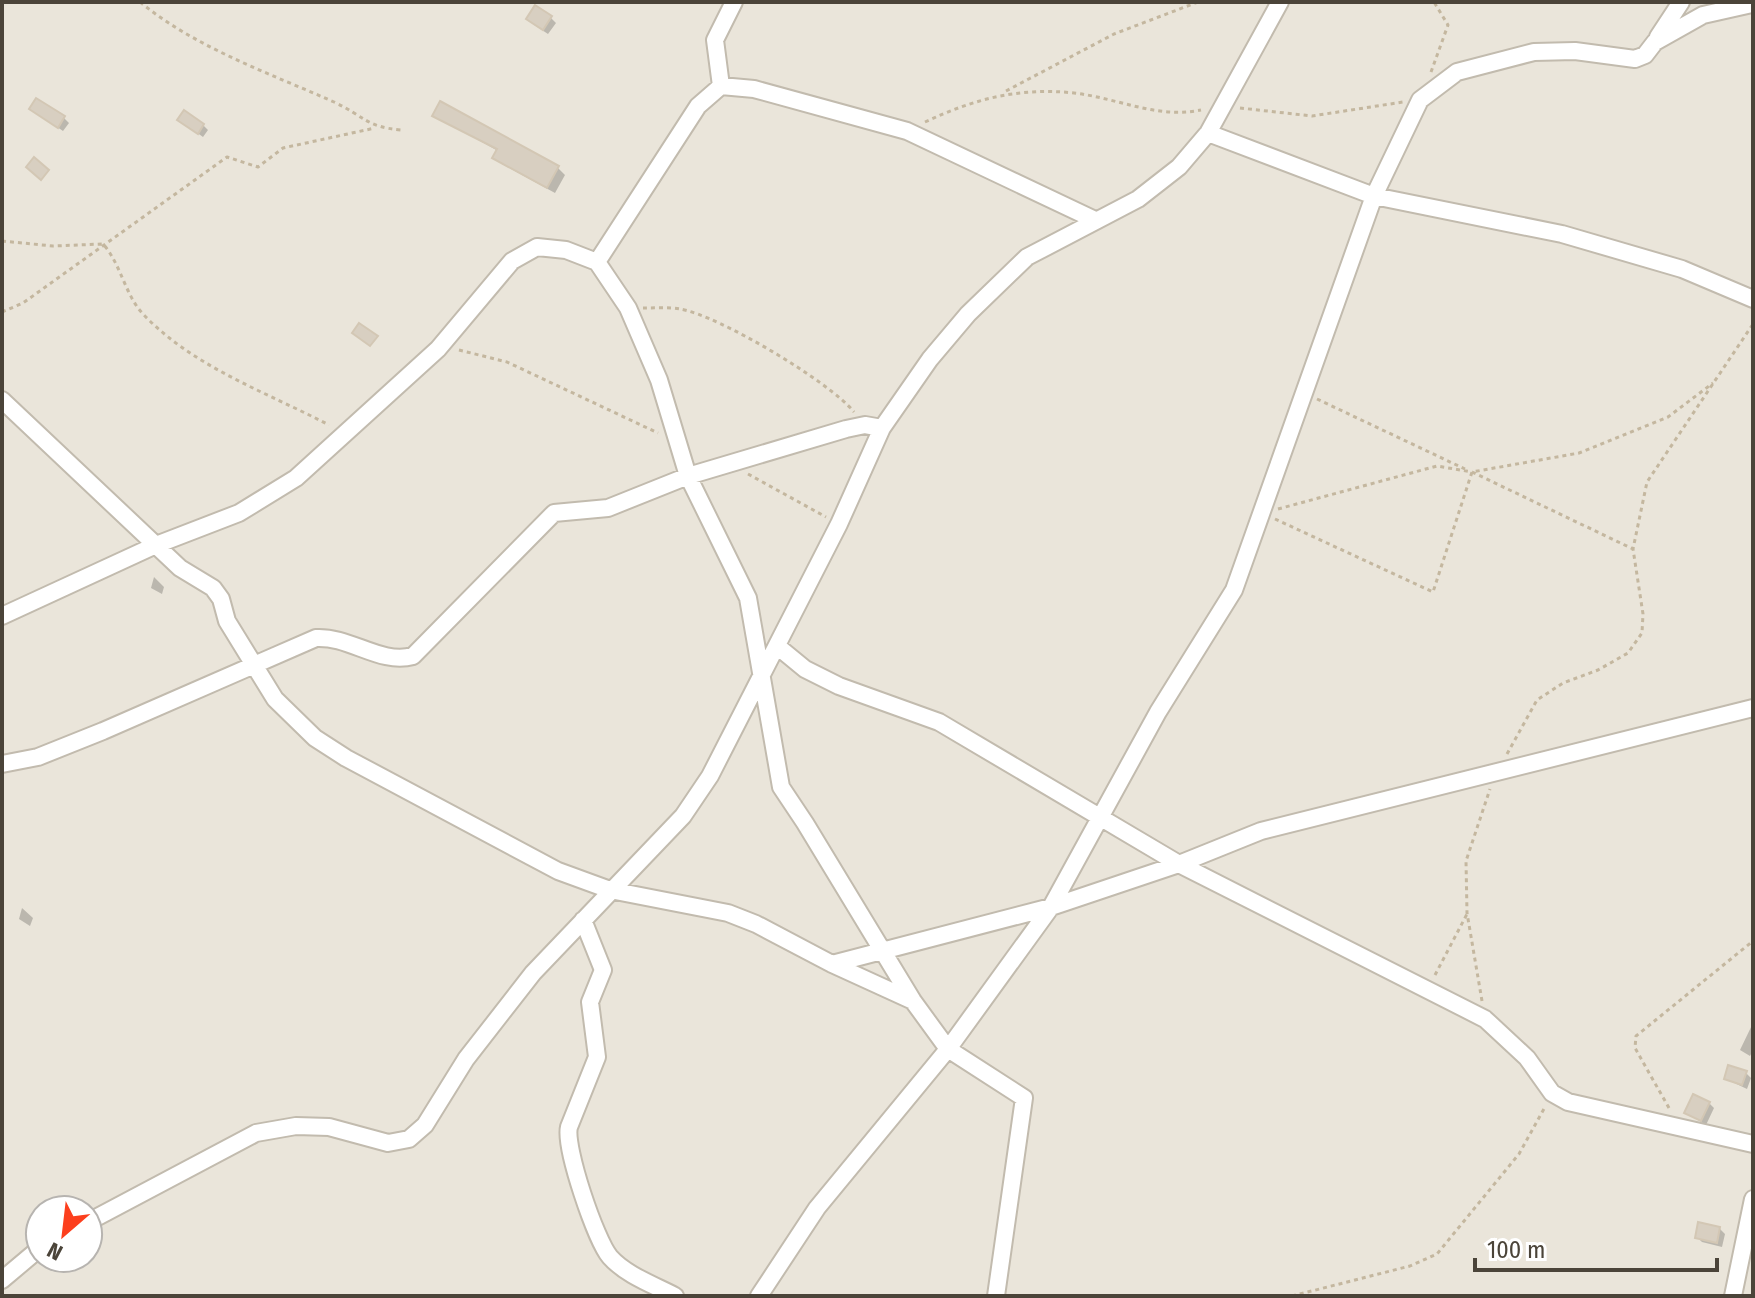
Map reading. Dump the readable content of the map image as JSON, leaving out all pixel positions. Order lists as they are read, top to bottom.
{
  "scale_bar": "100 m",
  "north": "bottom left"
}
